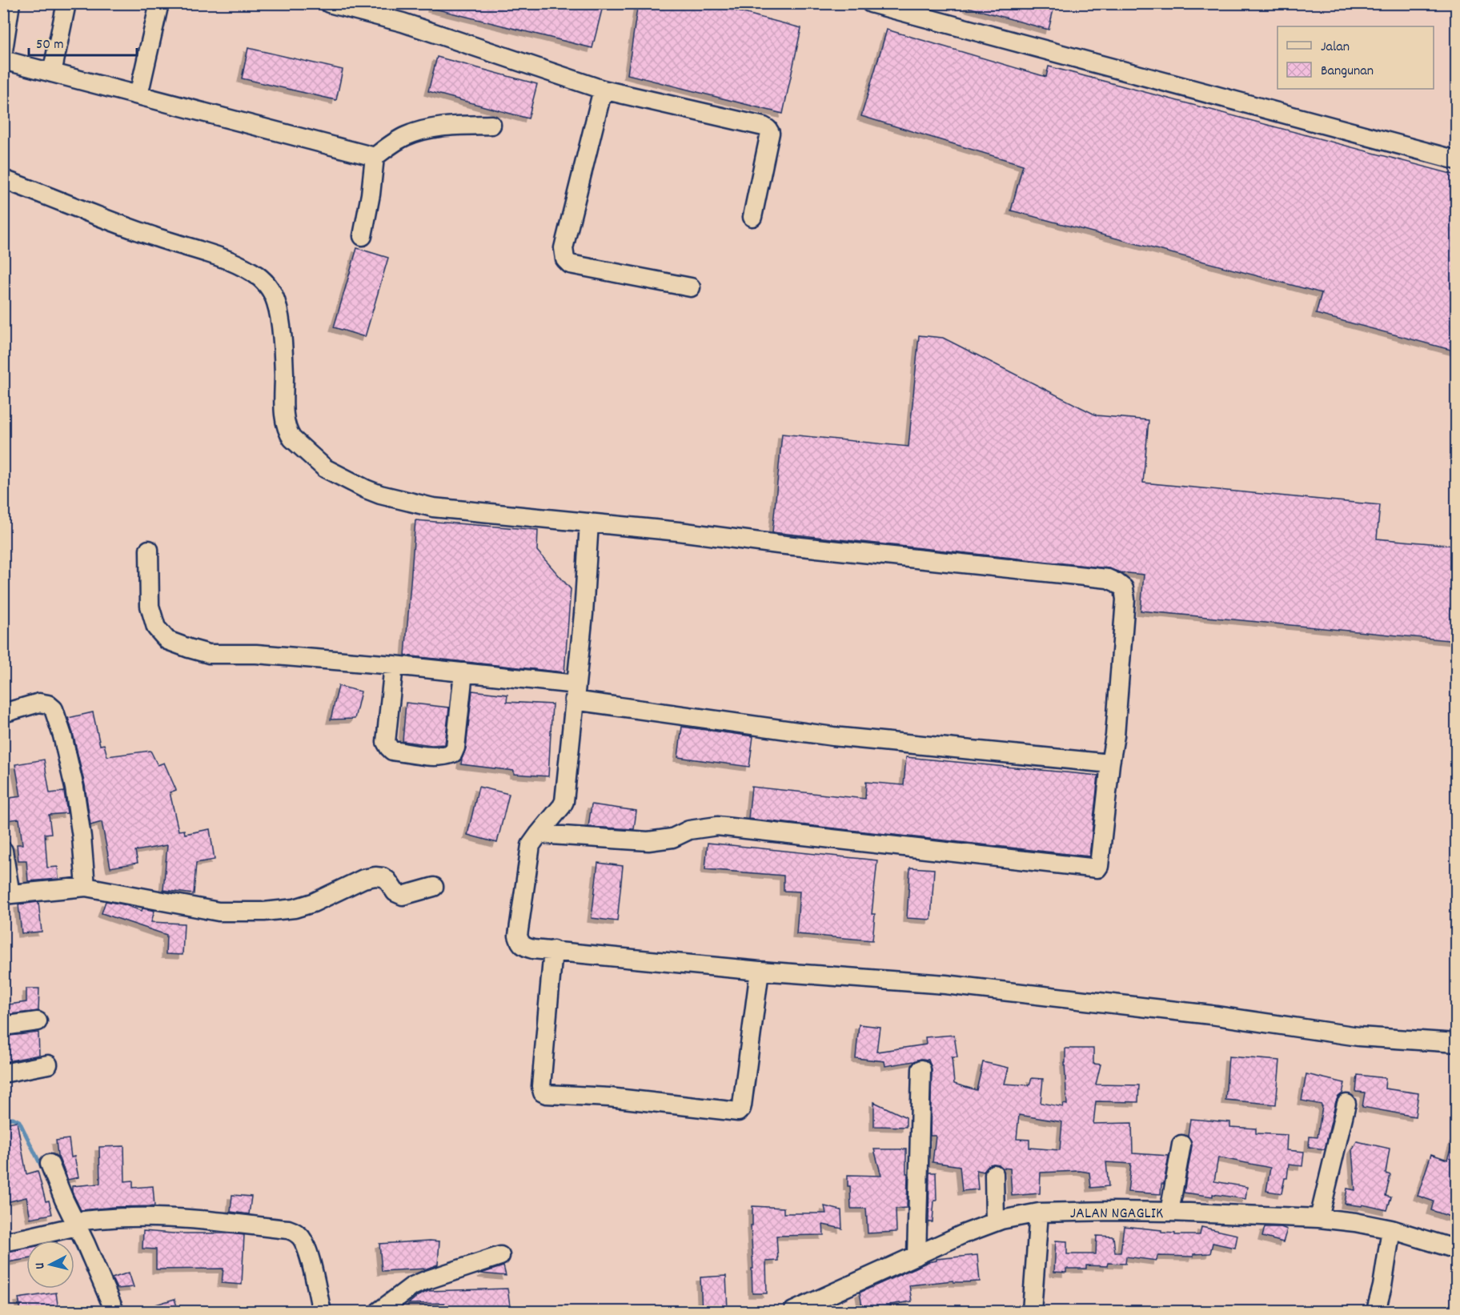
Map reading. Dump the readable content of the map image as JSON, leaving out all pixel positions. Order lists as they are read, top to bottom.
{
  "streets": {
    "street": ["JALAN NGAGLIK"]
  },
  "legend": ["Jalan", "Bangunan"],
  "scale_bar": "50 m",
  "north": "left"
}
